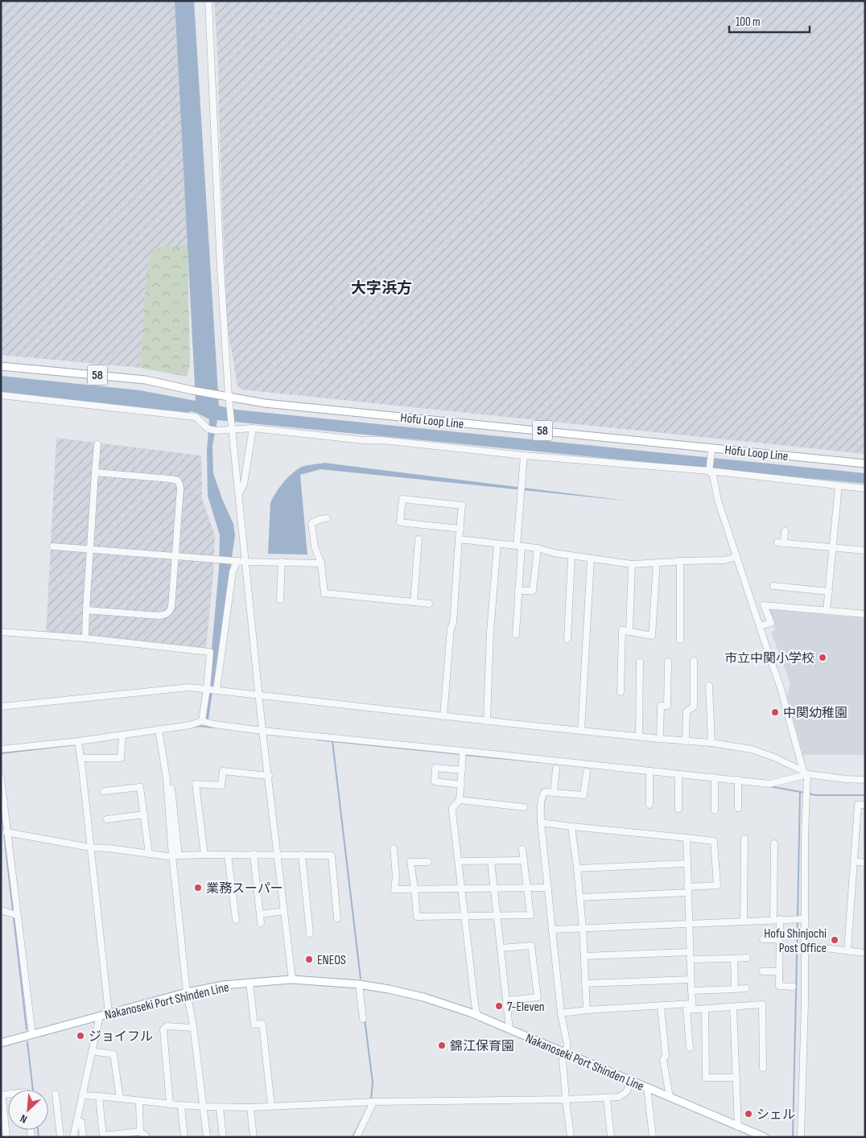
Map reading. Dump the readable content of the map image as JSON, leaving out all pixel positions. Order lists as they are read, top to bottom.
{
  "streets": {
    "main road": ["58", "Hofu Loop Line", "Nakanoseki Port Shinden Line"]
  },
  "districts": ["大字浜方"],
  "places": [
    "市立中関小学校",
    "中関幼稚園",
    "業務スーパー",
    "Hofu Shinjochi Post Office",
    "ENEOS",
    "7-Eleven",
    "ジョイフル",
    "錦江保育園",
    "シェル"
  ],
  "scale_bar": "100 m",
  "north": "bottom left"
}
